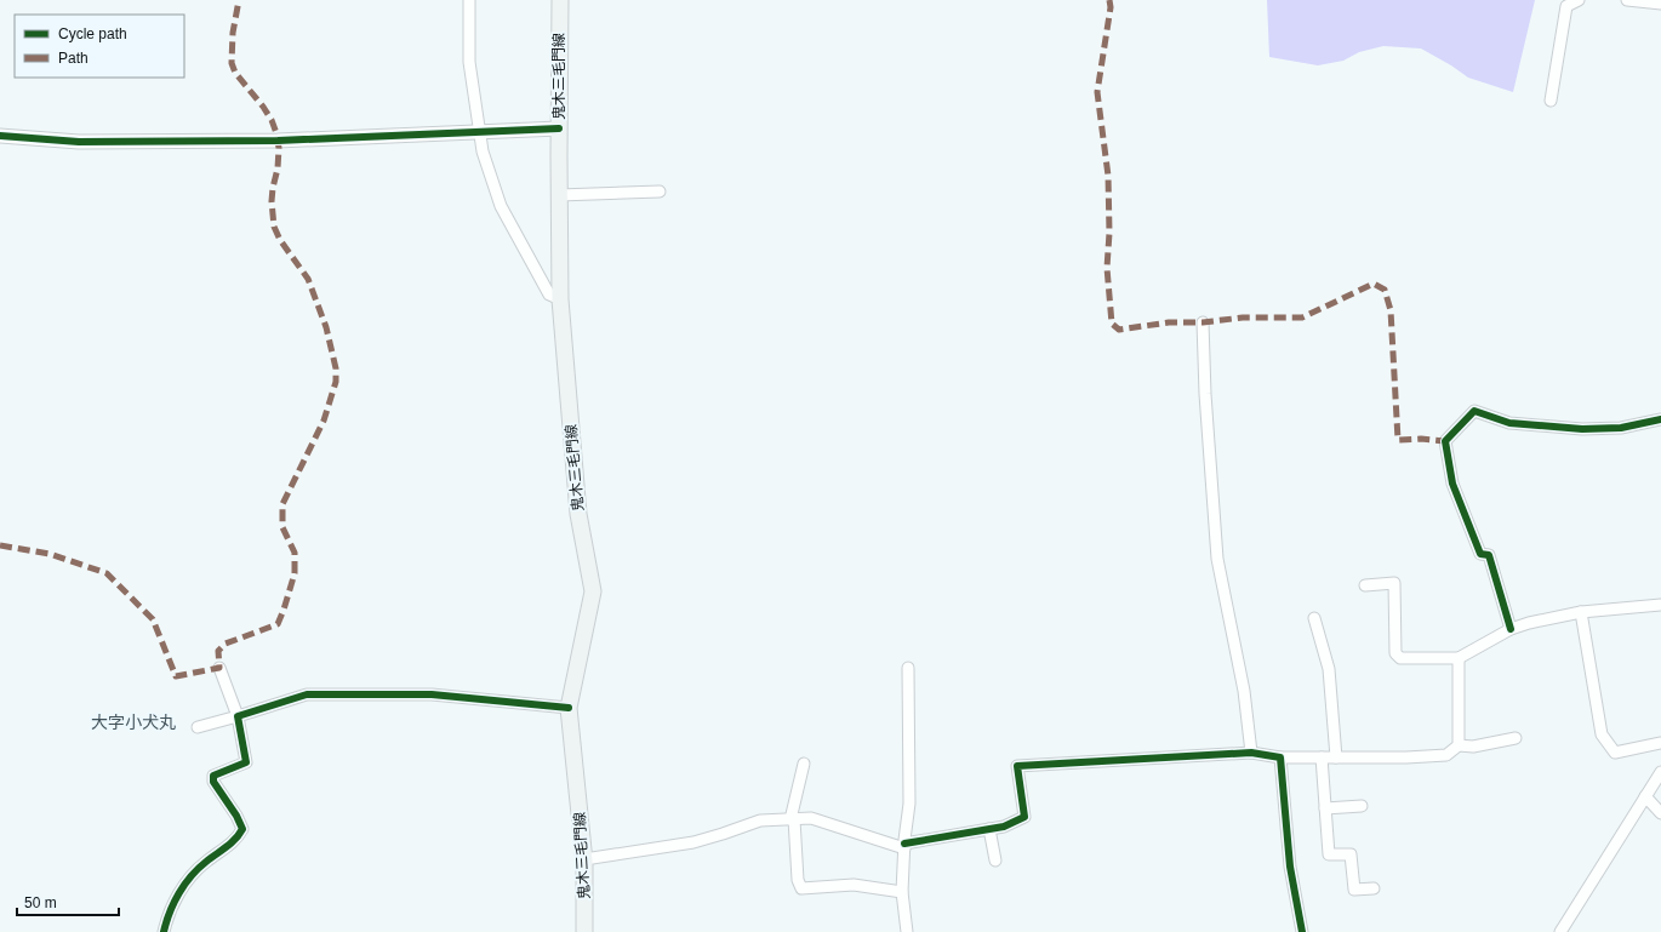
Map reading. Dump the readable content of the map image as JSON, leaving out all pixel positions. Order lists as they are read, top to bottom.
{
  "streets": {
    "main road": ["鬼木三毛門線"]
  },
  "districts": ["大字小犬丸"],
  "legend": ["Cycle path", "Path"],
  "scale_bar": "50 m"
}
